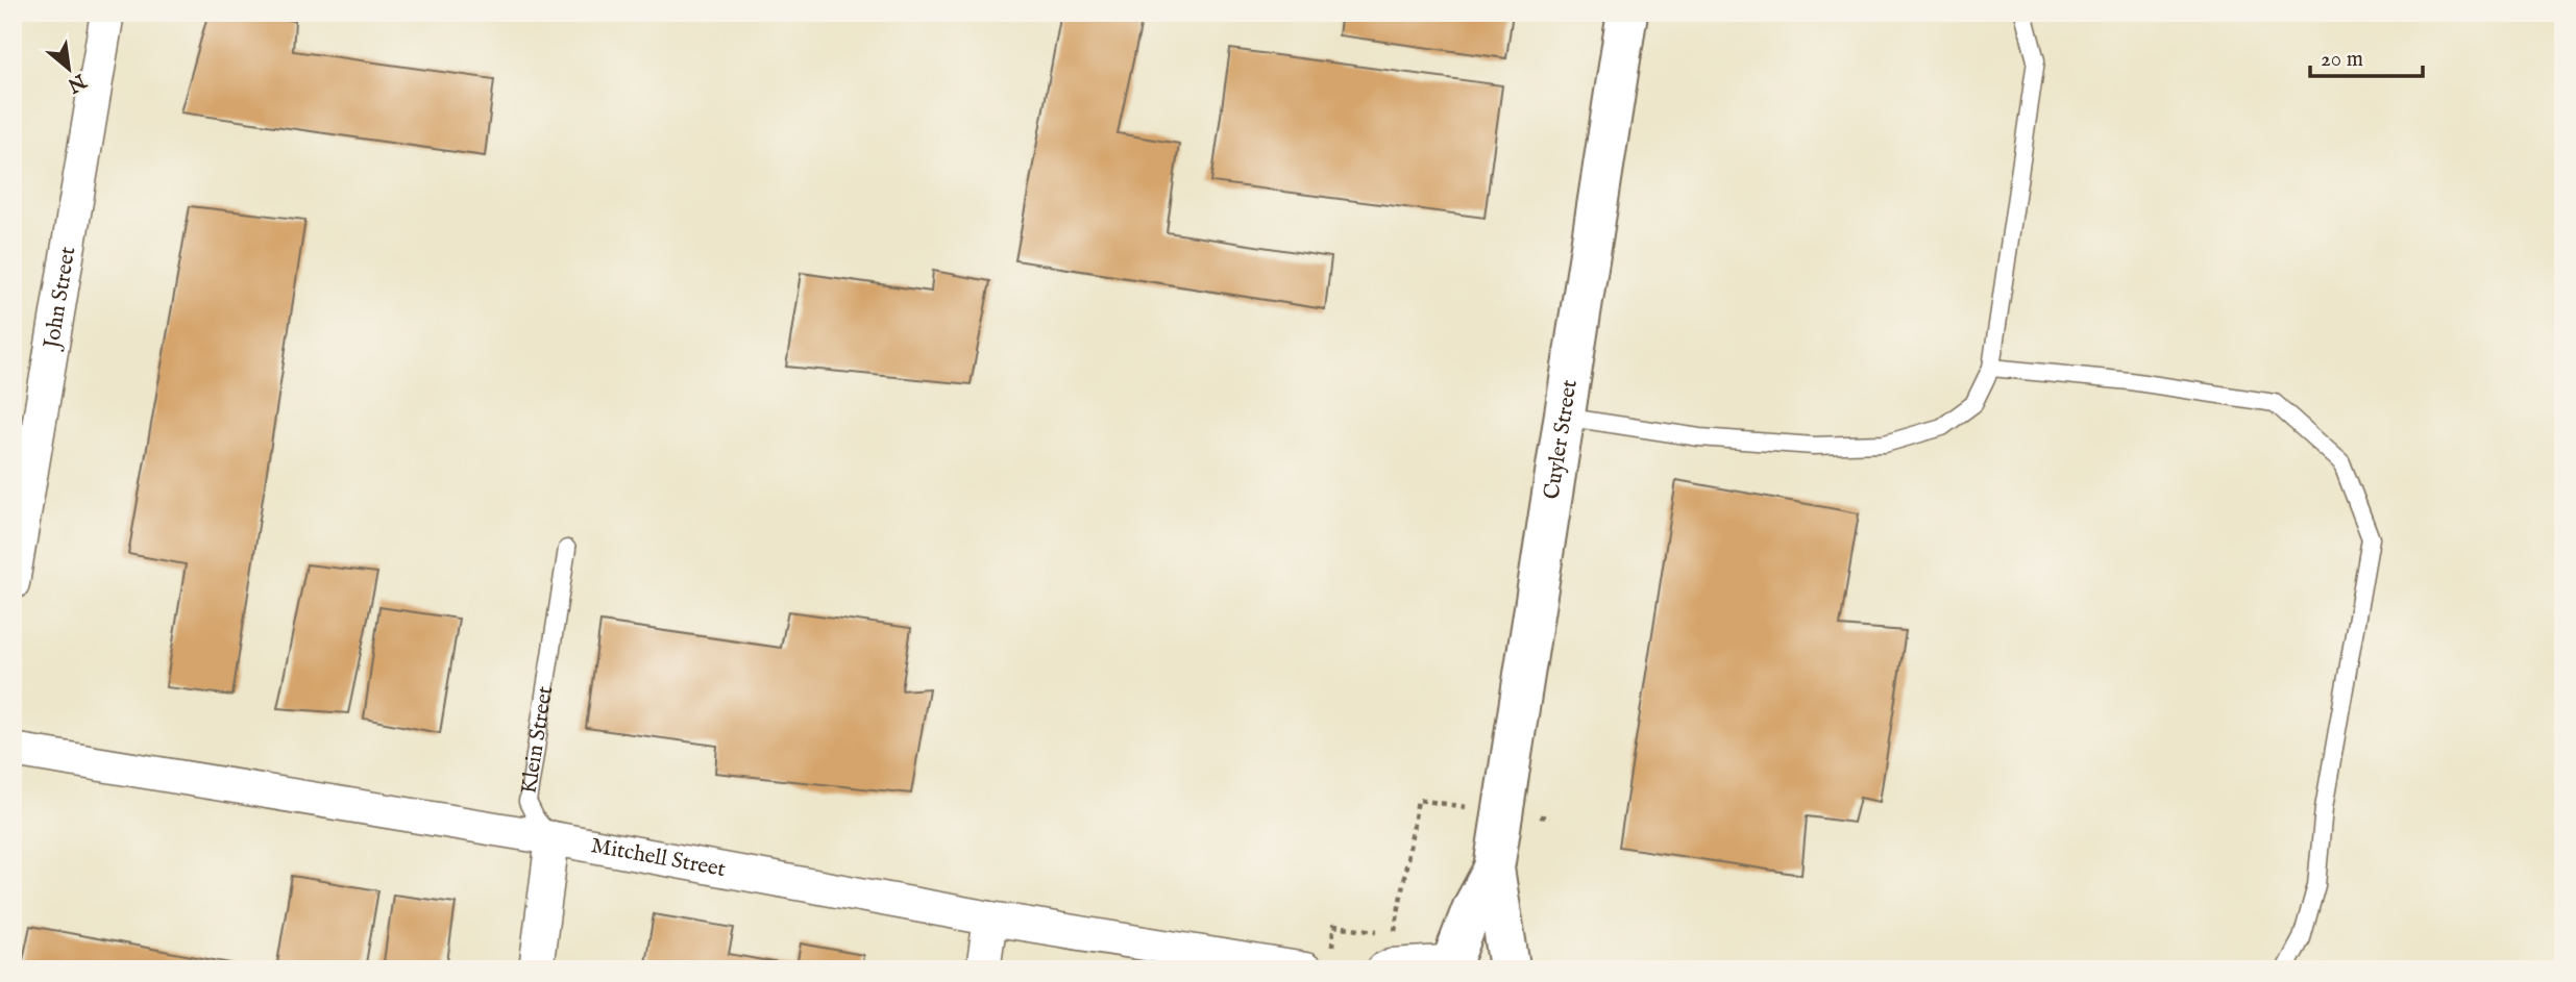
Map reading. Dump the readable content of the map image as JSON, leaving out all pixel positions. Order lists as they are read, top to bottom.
{
  "streets": {
    "main road": ["Cuyler Street"],
    "street": ["John Street", "Mitchell Street"],
    "lane": ["Klein Street"]
  },
  "crossings": [
    ["Klein Street", "Mitchell Street"]
  ],
  "scale_bar": "20 m",
  "north": "bottom right"
}
